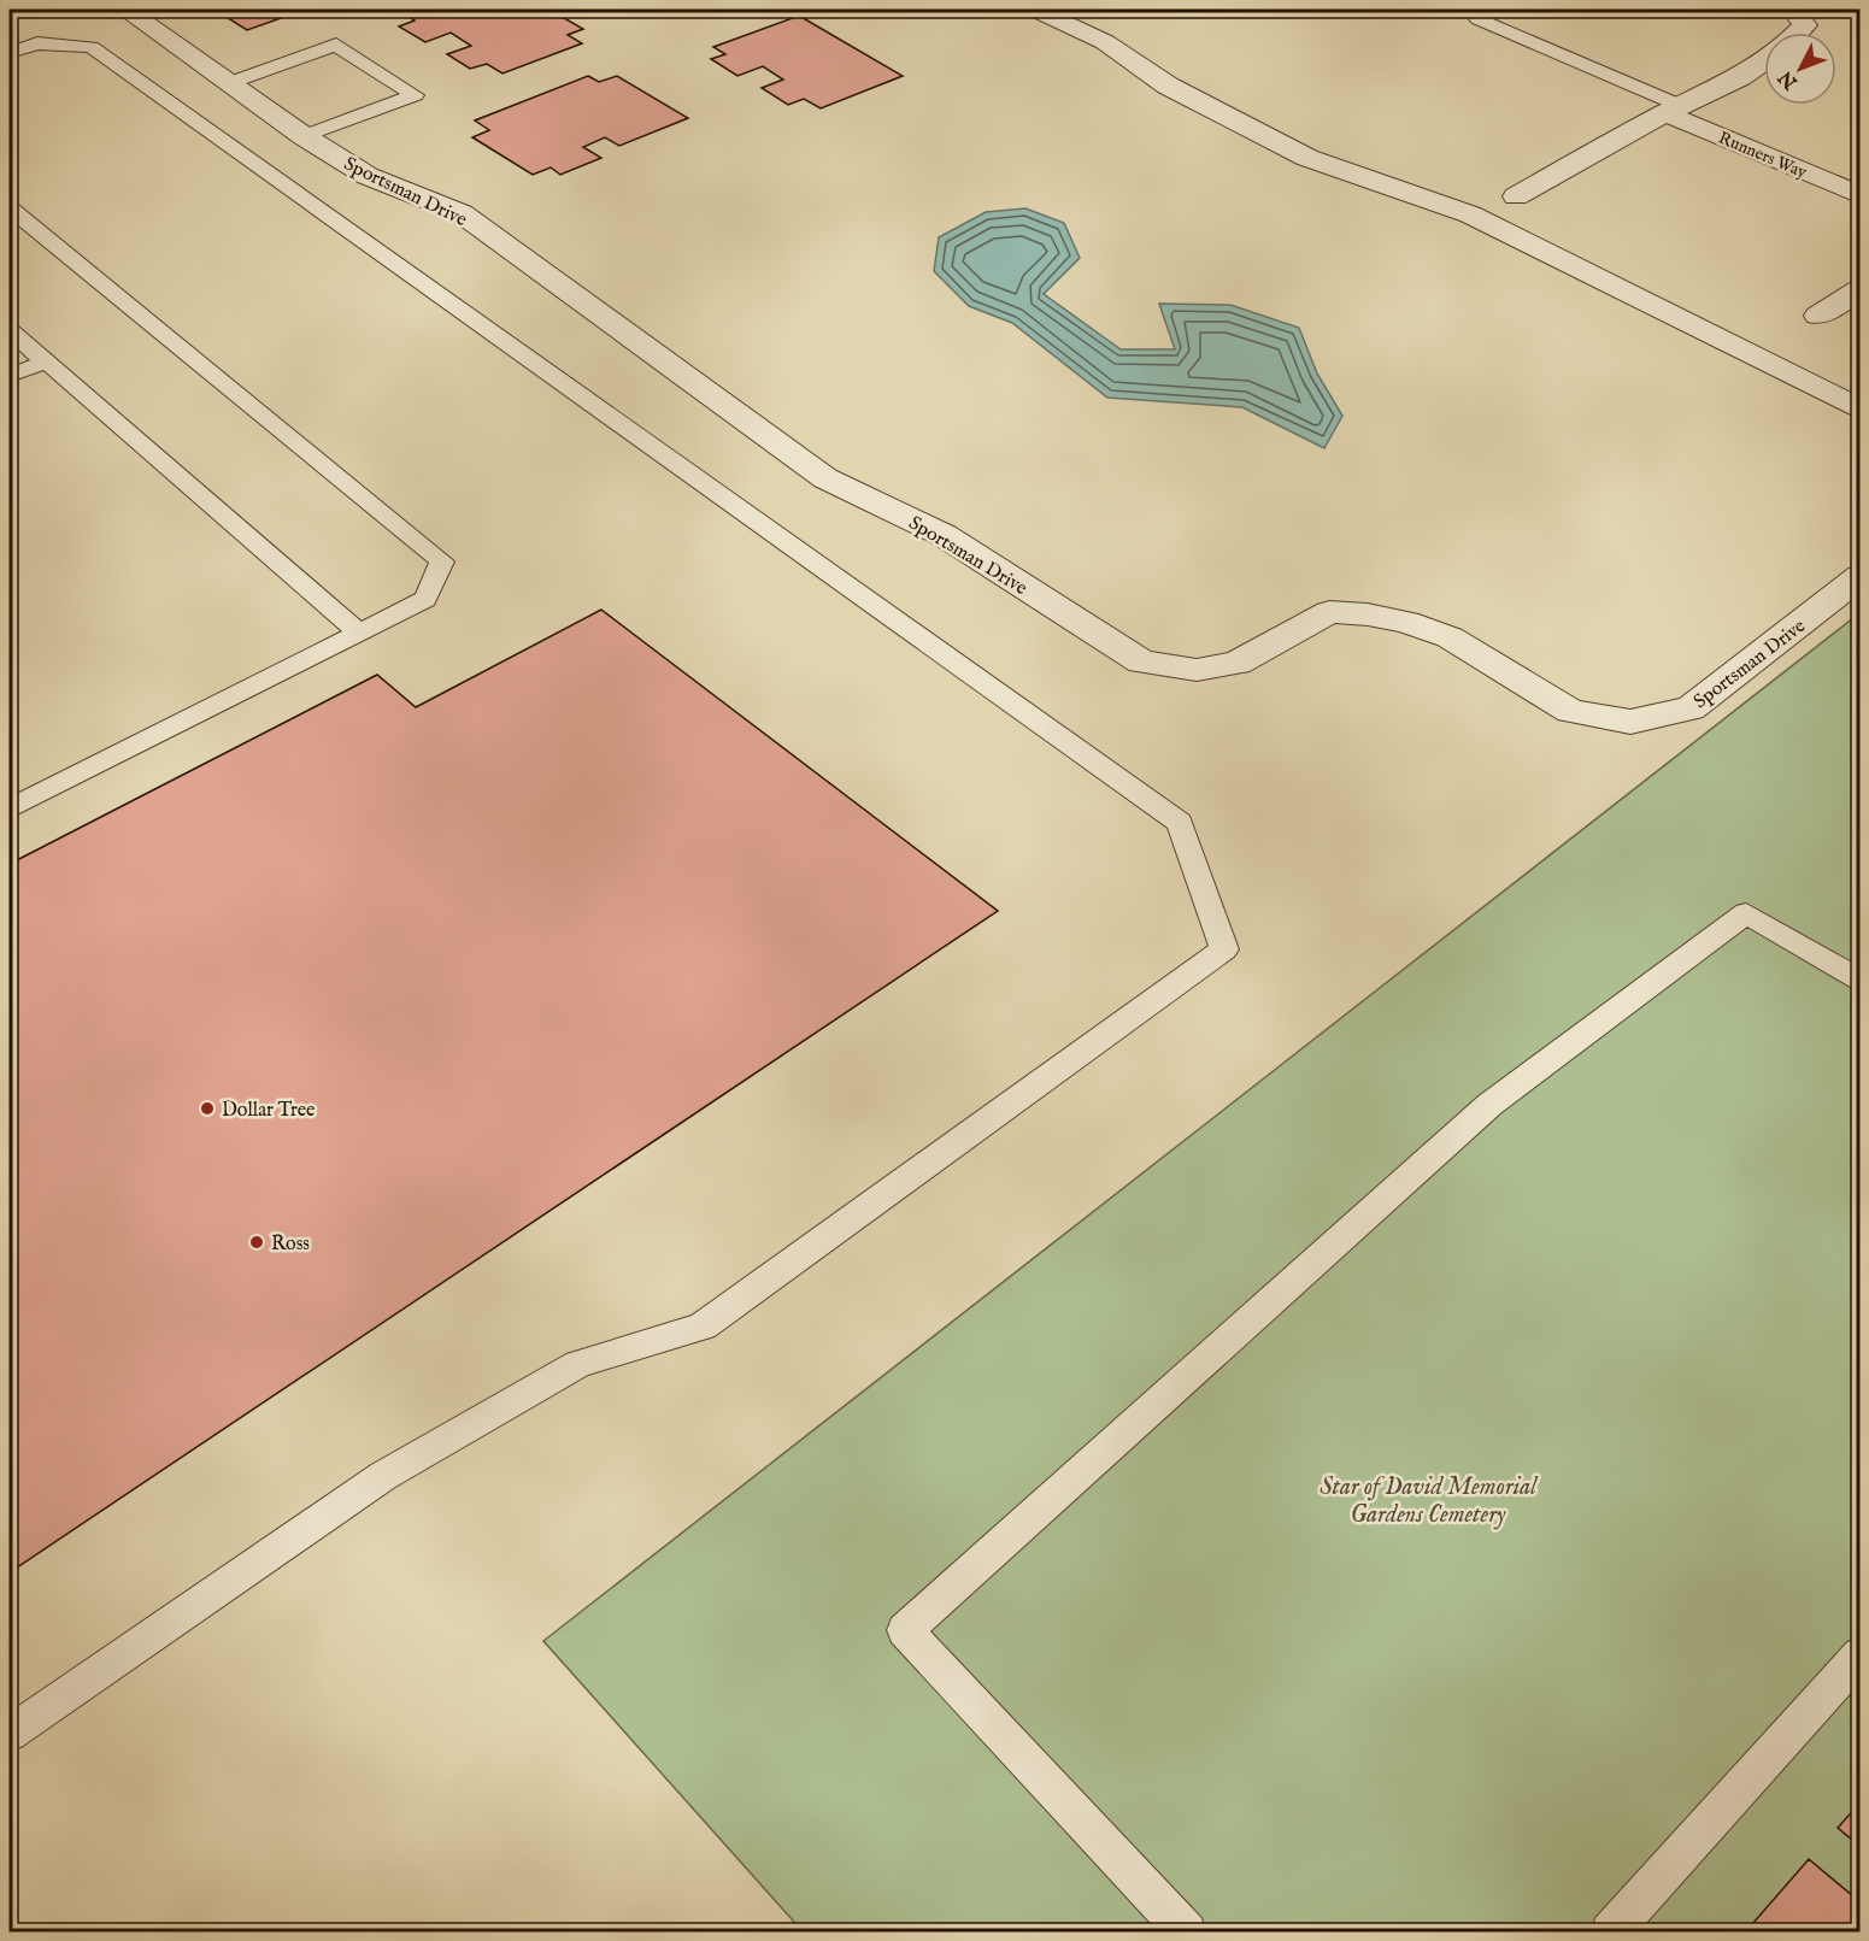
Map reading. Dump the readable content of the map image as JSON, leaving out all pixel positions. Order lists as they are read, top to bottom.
{
  "streets": {
    "street": ["Runners Way", "Sportsman Drive"]
  },
  "parks": ["Star of David Memorial Gardens Cemetery"],
  "places": ["Dollar Tree", "Ross"],
  "north": "bottom left"
}
